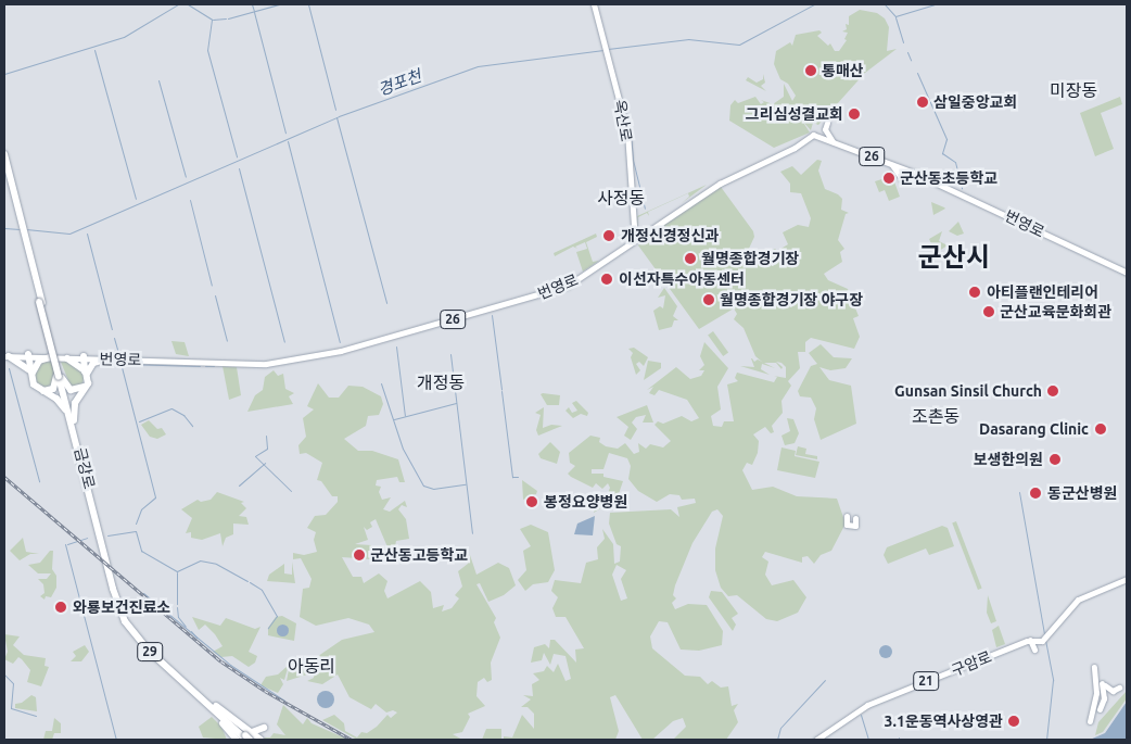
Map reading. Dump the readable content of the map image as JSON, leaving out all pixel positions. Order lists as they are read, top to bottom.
{
  "streets": {
    "highway": ["금강로", "29"],
    "main road": [
      "옥산로",
      "26",
      "번영로",
      "구암로",
      "21"
    ]
  },
  "crossings": [
    ["옥산로", "번영로"]
  ],
  "districts": [
    "미장동",
    "사정동",
    "군산시",
    "개정동",
    "조촌동",
    "아동리"
  ],
  "water": ["경포천"],
  "places": [
    "통매산",
    "삼일중앙교회",
    "그리심성결교회",
    "군산동초등학교",
    "개정신경정신과",
    "월명종합경기장",
    "이선자특수아동센터",
    "아티플랜인테리어",
    "월명종합경기장 야구장",
    "군산교육문화회관",
    "Gunsan Sinsil Church",
    "Dasarang Clinic",
    "보생한의원",
    "동군산병원",
    "봉정요양병원",
    "군산동고등학교",
    "와룡보건진료소",
    "3.1운동역사상영관"
  ]
}
